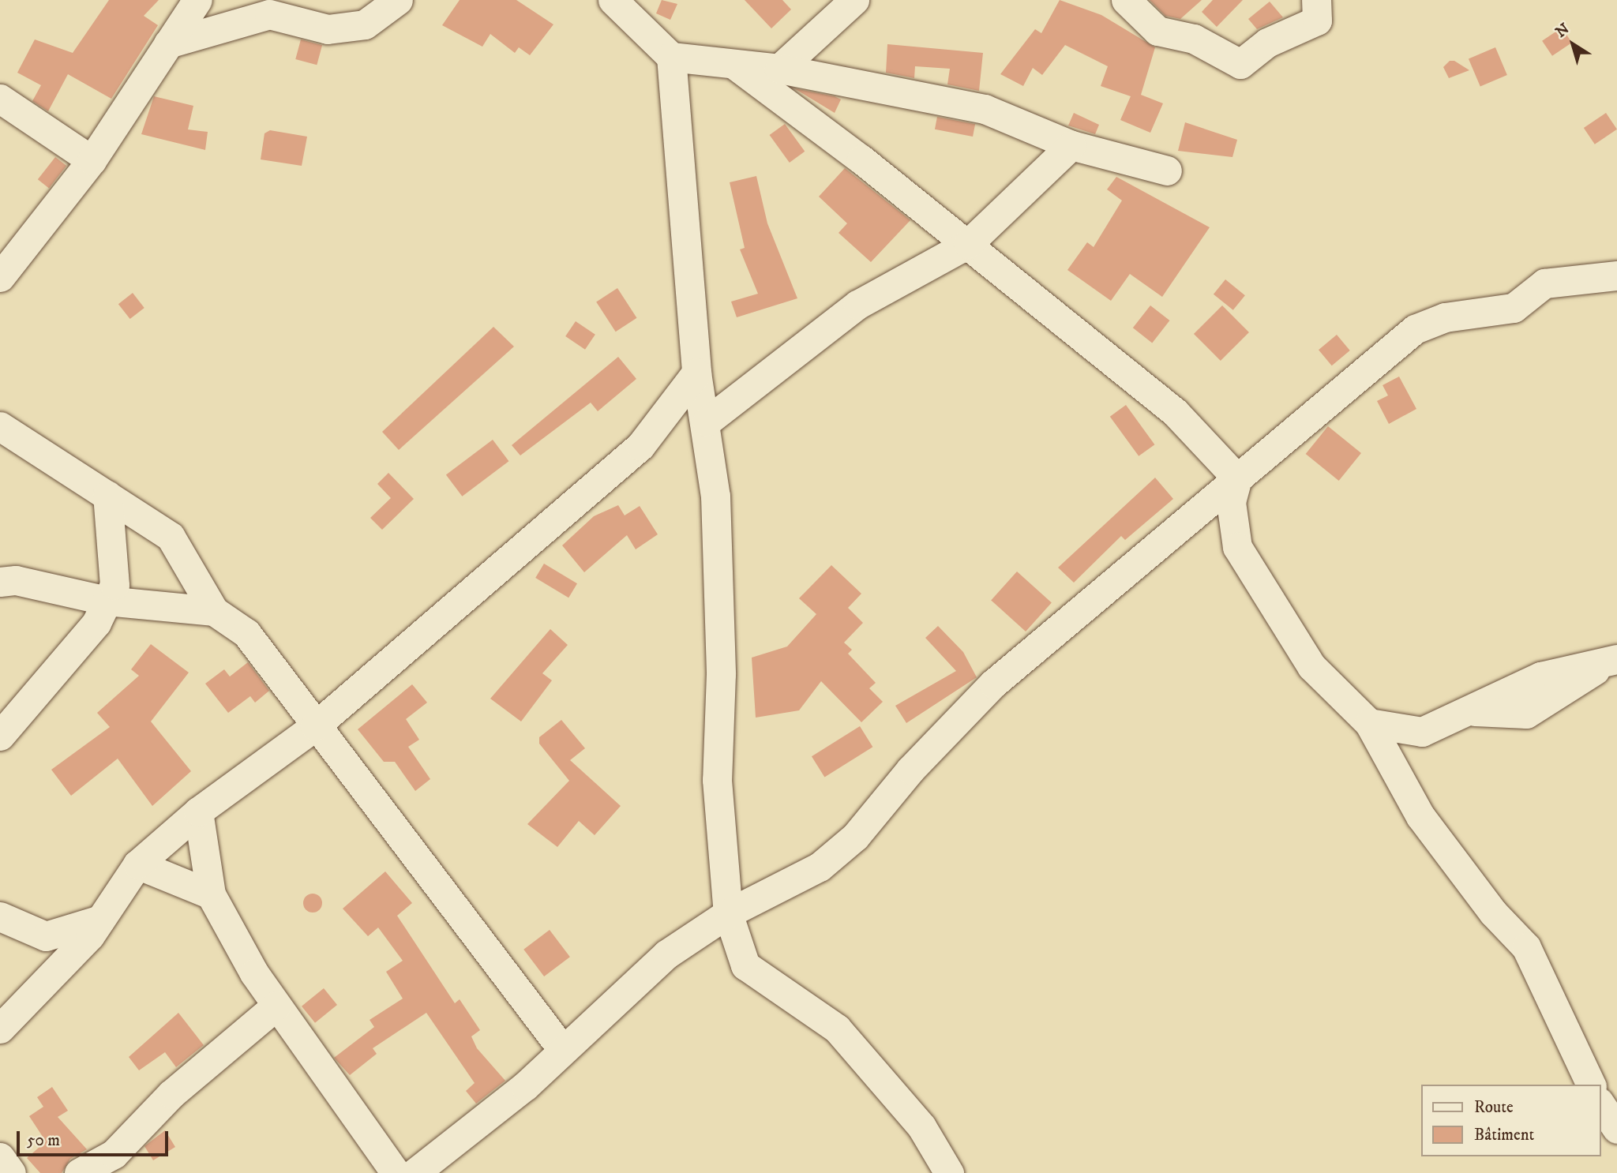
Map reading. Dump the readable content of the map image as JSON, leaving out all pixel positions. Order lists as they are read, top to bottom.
{
  "legend": ["Route", "Bâtiment"],
  "scale_bar": "50 m",
  "north": "top left"
}
